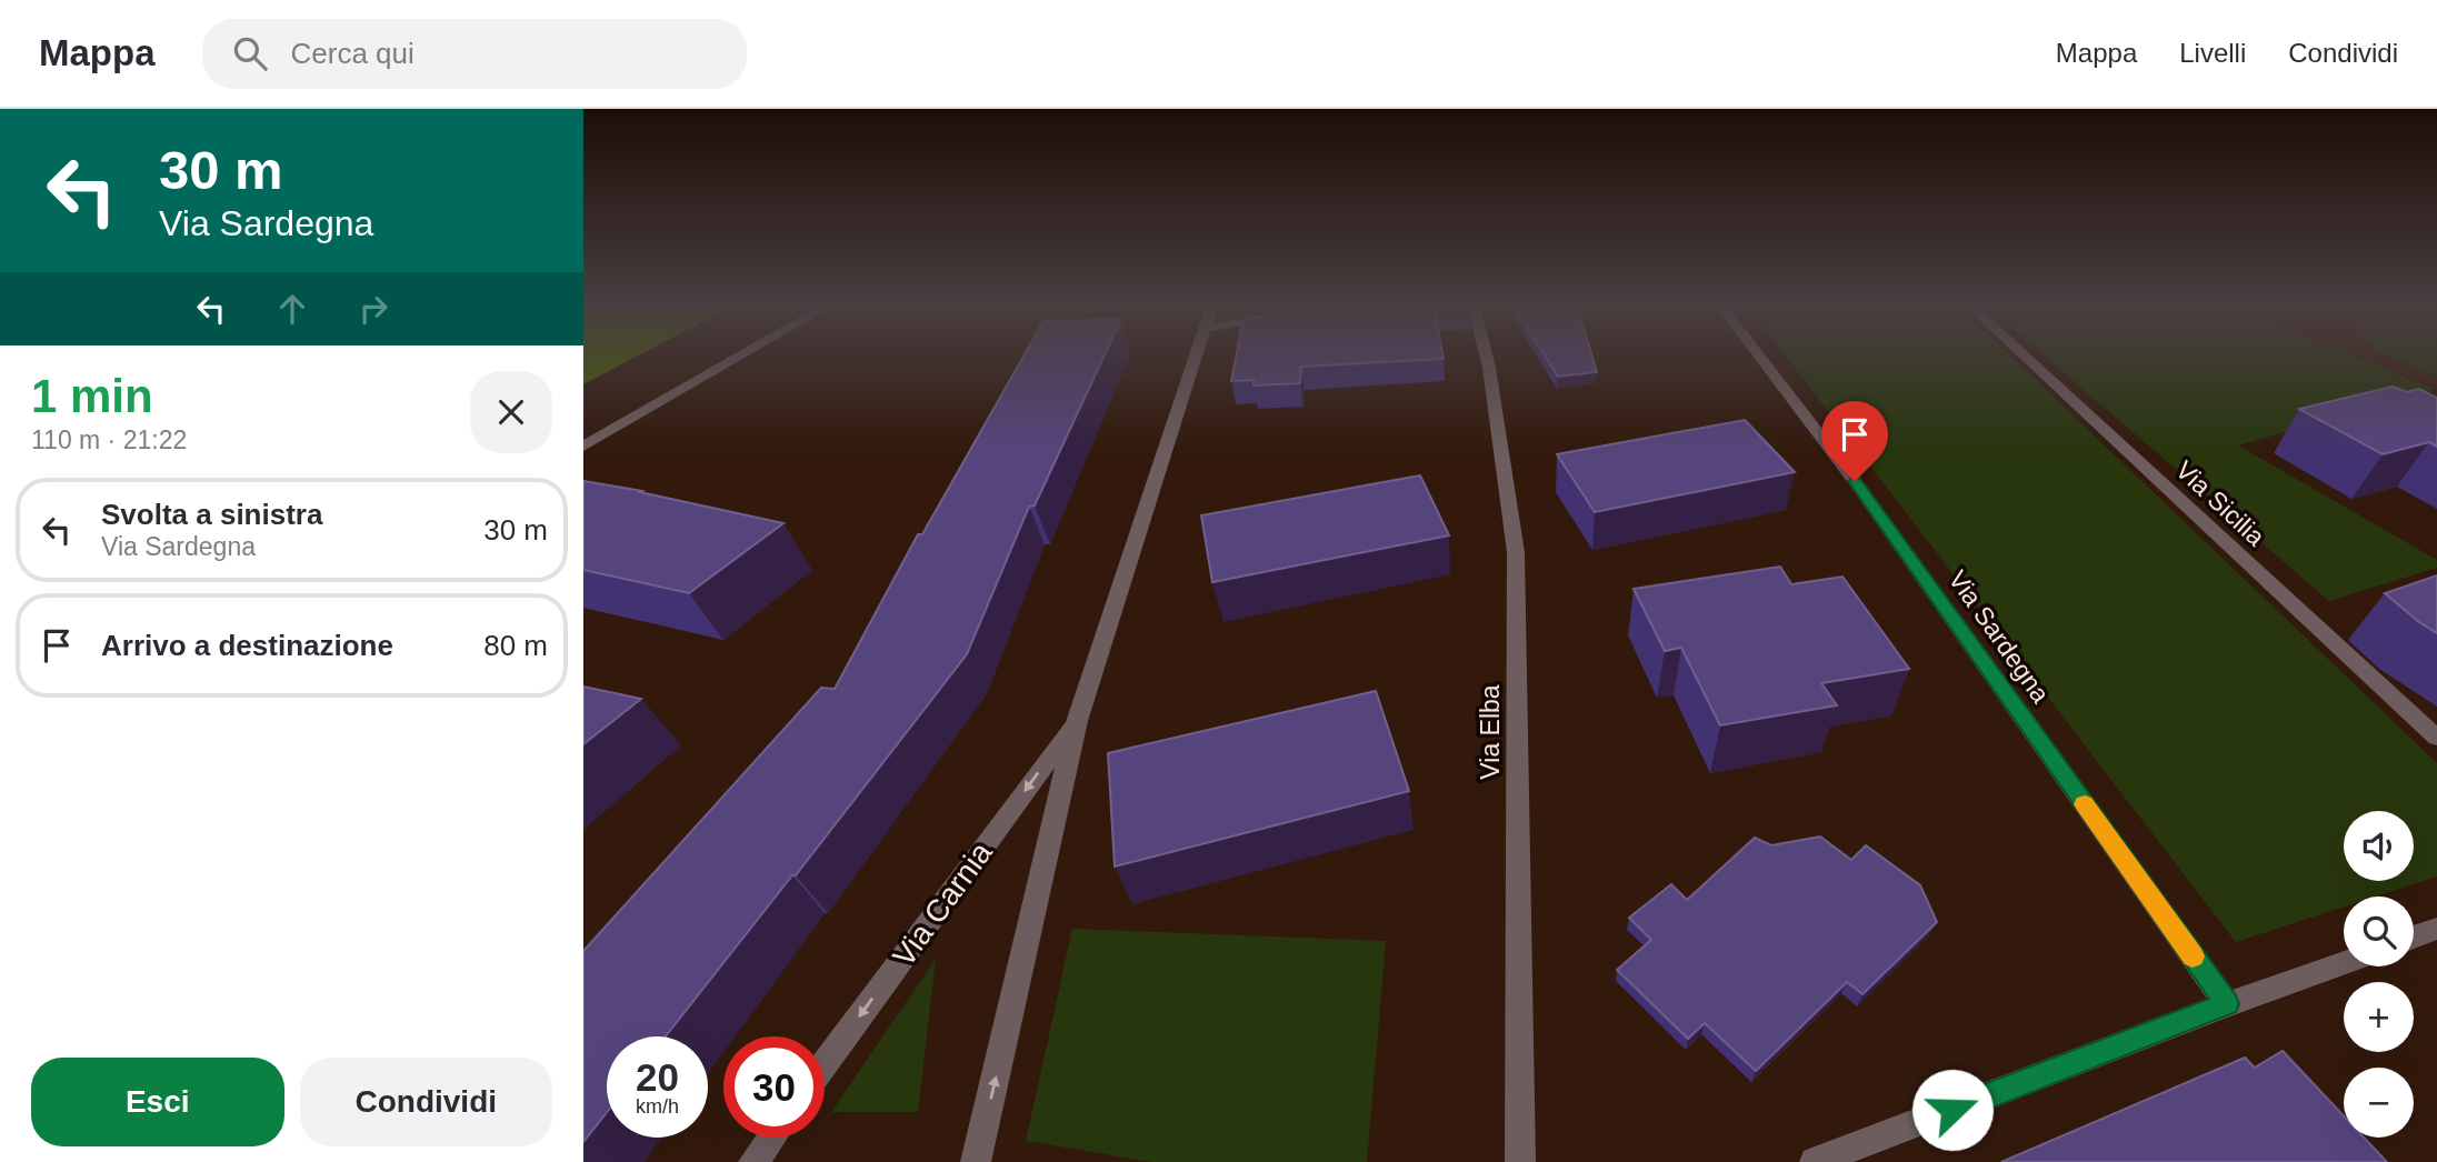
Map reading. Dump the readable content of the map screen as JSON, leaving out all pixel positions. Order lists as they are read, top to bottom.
{
  "streets": {
    "street": [
      "Via Sicilia",
      "Via Sardegna",
      "Via Elba",
      "Via Carnia"
    ]
  },
  "page": {
    "header": "Mappa",
    "search": "Cerca qui",
    "nav": ["Mappa", "Livelli", "Condividi"],
    "turn": ["30 m", "Via Sardegna"],
    "heading": ["1 min", "110 m · 21:22"],
    "list": [
      {
        "name": "Svolta a sinistra",
        "note": "Via Sardegna",
        "value": "30 m"
      },
      {
        "name": "Arrivo a destinazione",
        "value": "80 m"
      }
    ],
    "map_buttons": ["+", "−"],
    "speed": "20 km/h",
    "limit": "30",
    "buttons": ["Esci", "Condividi"]
  }
}
